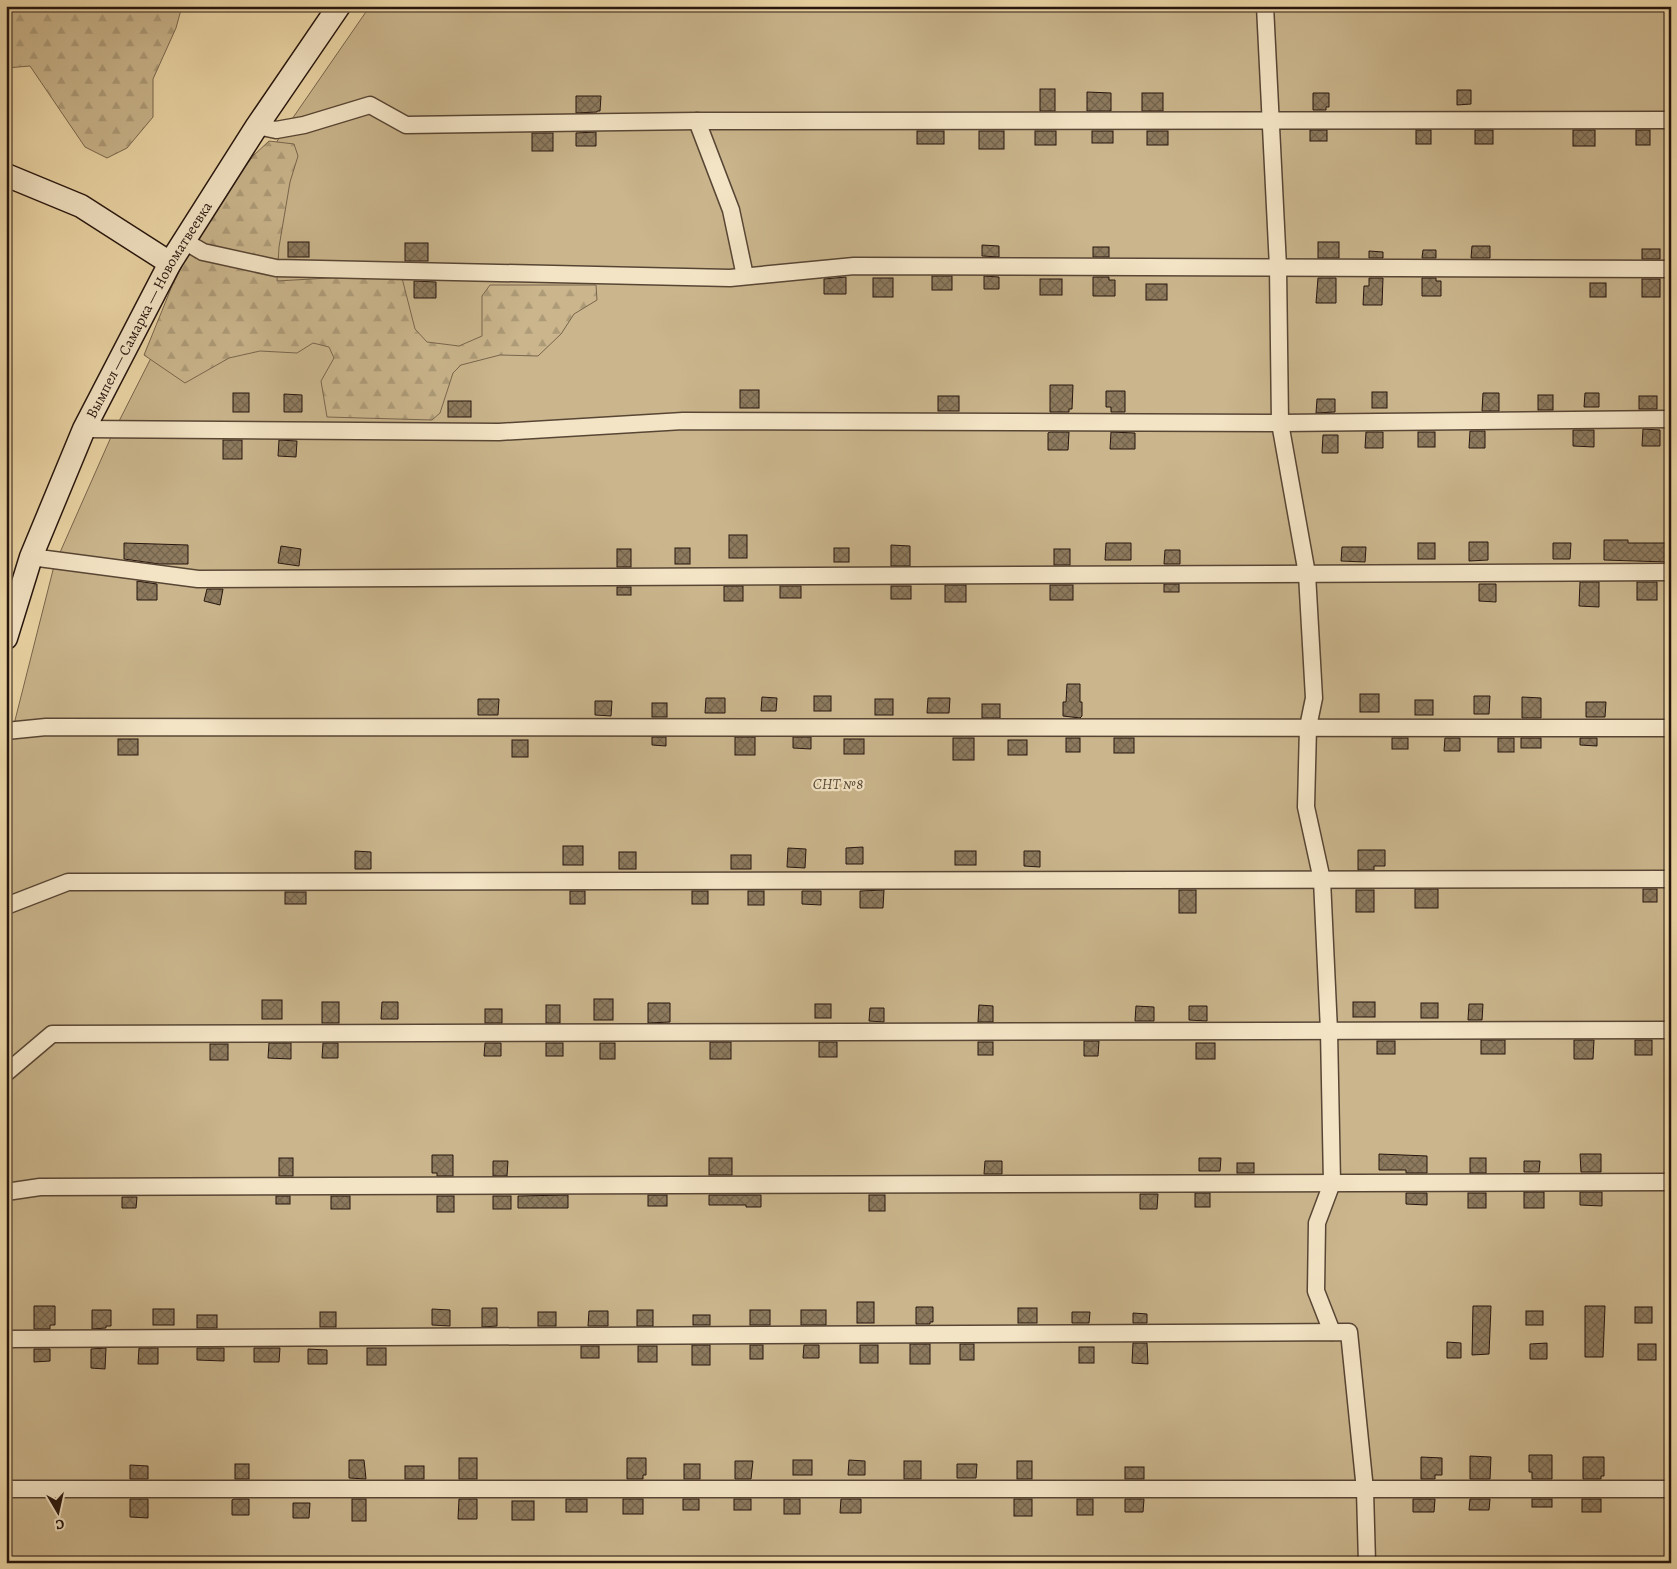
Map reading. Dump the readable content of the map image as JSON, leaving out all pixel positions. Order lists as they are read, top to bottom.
{
  "streets": {
    "main road": ["Вымпел — Самарка — Новоматвеевка"]
  },
  "parks": ["СНТ №8"],
  "north": "bottom"
}
